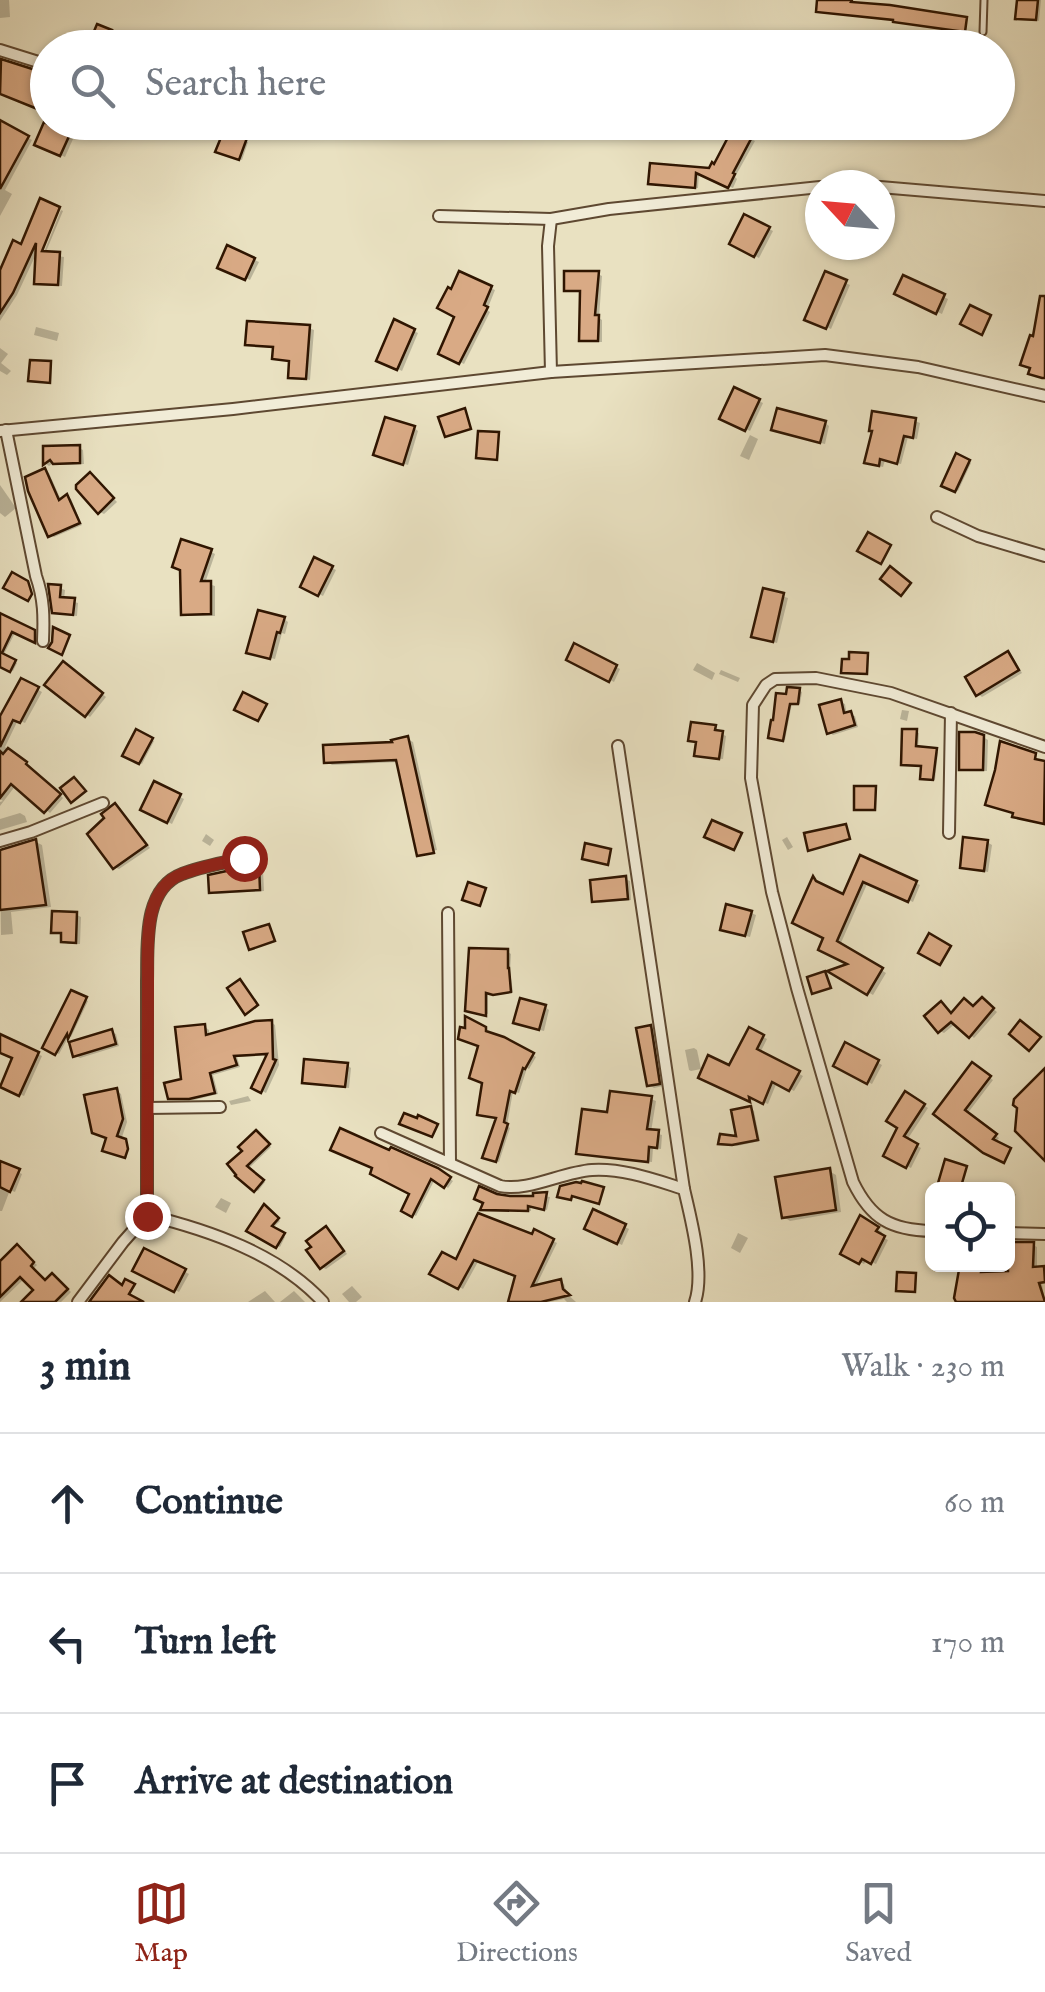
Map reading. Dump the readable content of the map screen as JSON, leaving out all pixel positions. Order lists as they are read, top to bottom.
{
  "north": "top left",
  "page": {
    "search": "Search here",
    "heading": ["3 min", "Walk · 230 m"],
    "list": [
      ["Continue", "60 m"],
      ["Turn left", "170 m"],
      "Arrive at destination"
    ],
    "nav": ["Map", "Directions", "Saved"]
  }
}
